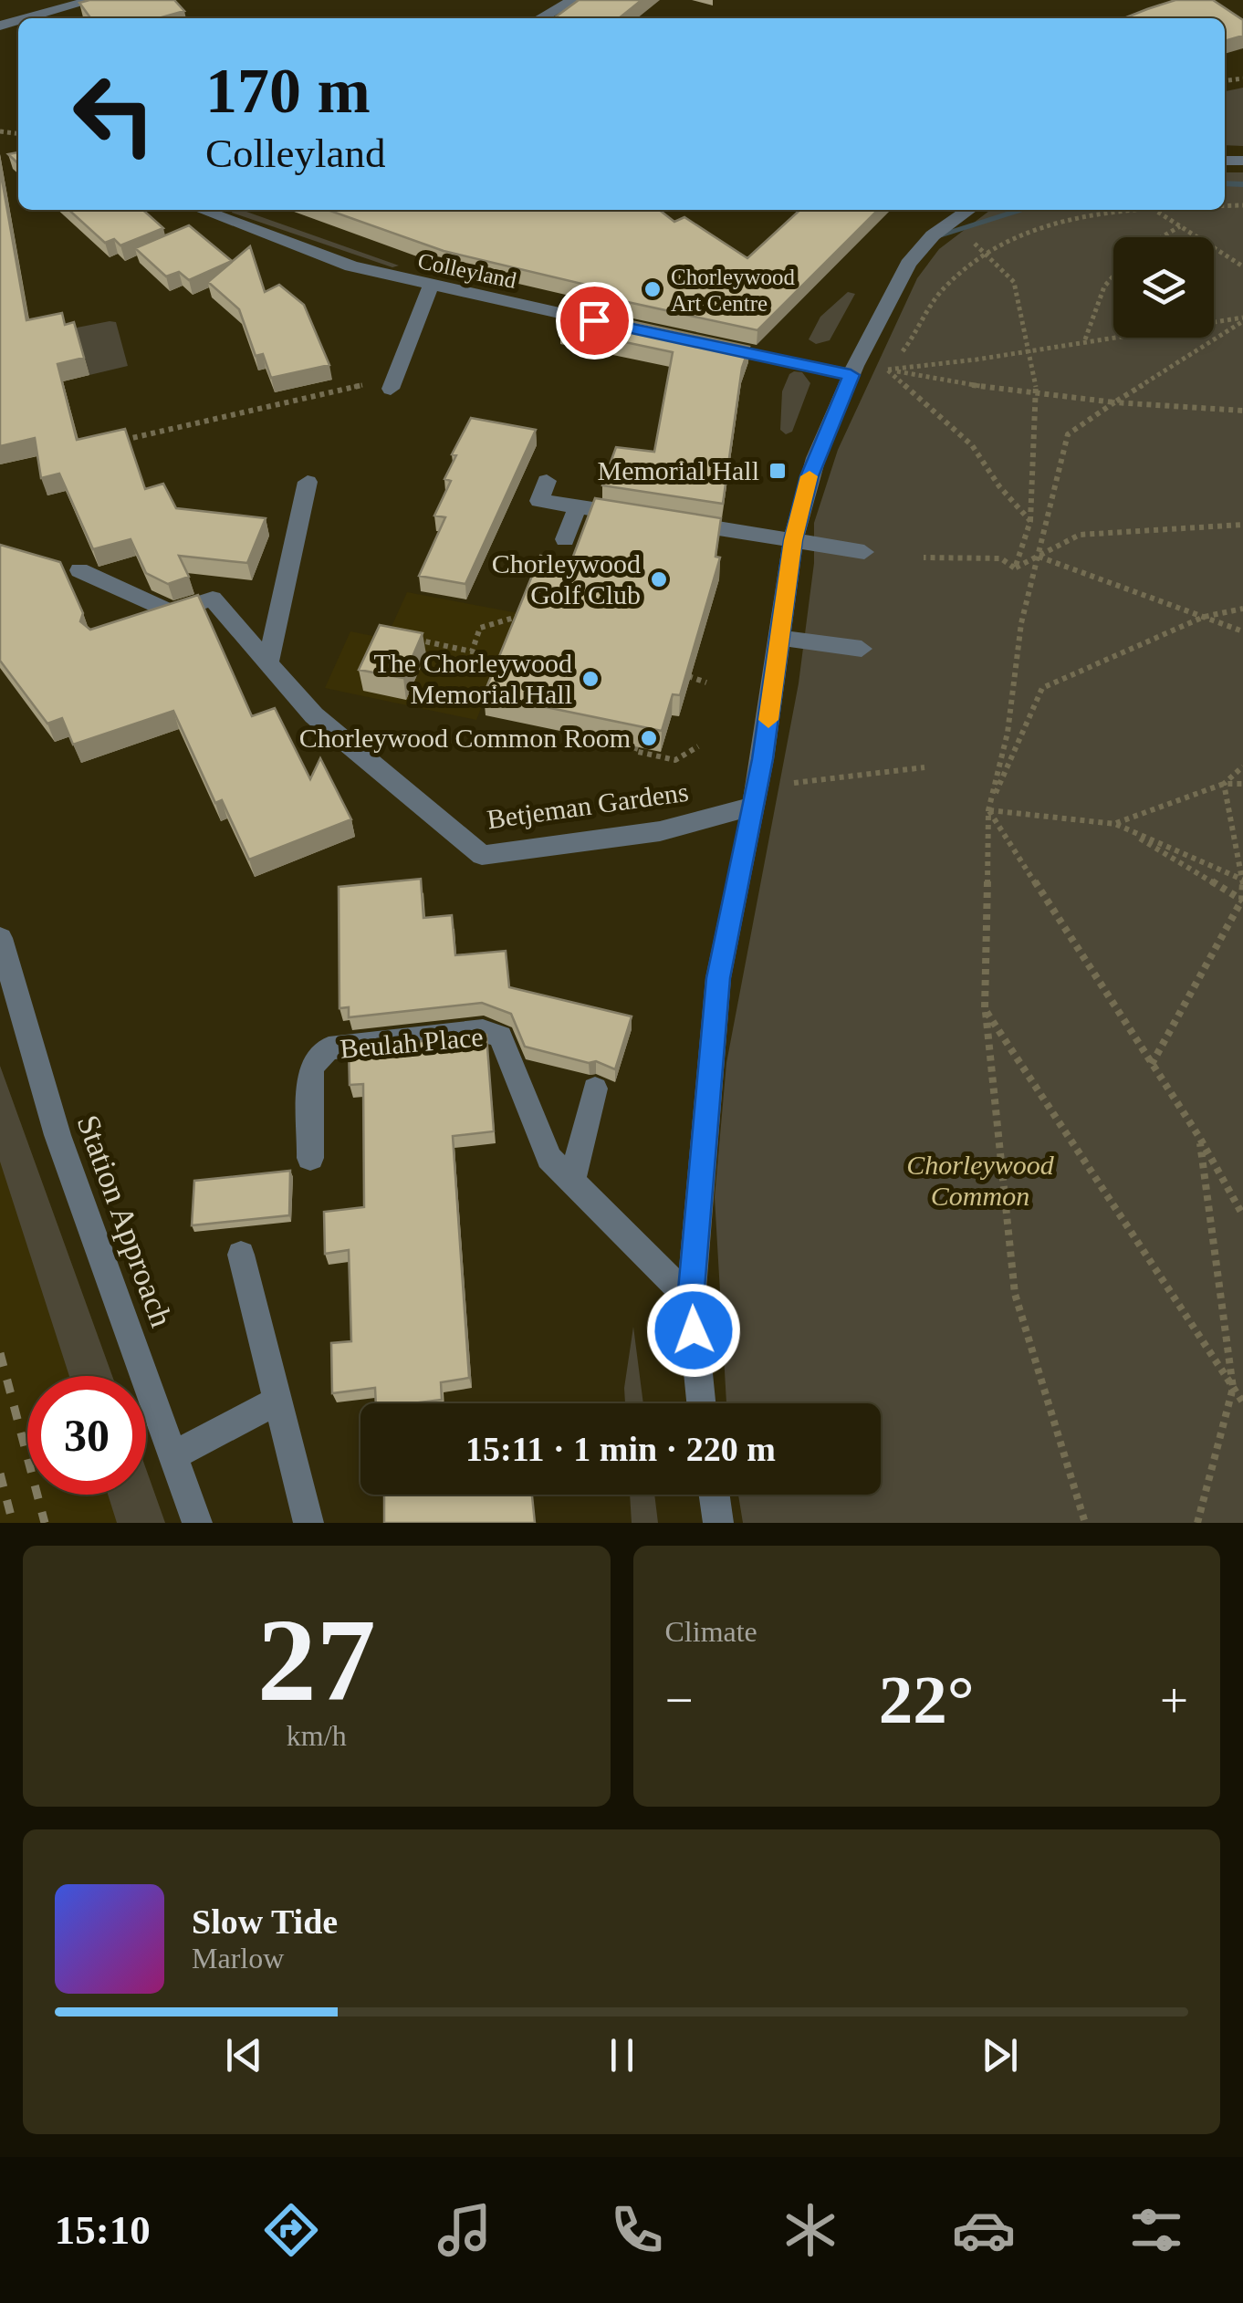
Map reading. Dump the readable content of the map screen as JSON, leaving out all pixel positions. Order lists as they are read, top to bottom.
{
  "streets": {
    "street": [
      "Colleyland",
      "Betjeman Gardens",
      "Beulah Place",
      "Station Approach"
    ]
  },
  "parks": ["Chorleywood Common"],
  "places": {
    "other": [
      "Chorleywood Art Centre",
      "Chorleywood Golf Club",
      "The Chorleywood Memorial Hall",
      "Chorleywood Common Room"
    ],
    "transit": ["Memorial Hall"]
  },
  "page": {
    "turn": ["170 m", "Colleyland"],
    "limit": "30",
    "trip": "15:11 · 1 min · 220 m",
    "tile": [
      ["27", "km/h"],
      "Climate"
    ],
    "heat": ["−", "22°", "+"],
    "song": ["Slow Tide", "Marlow"],
    "tabs": "15:10"
  }
}
